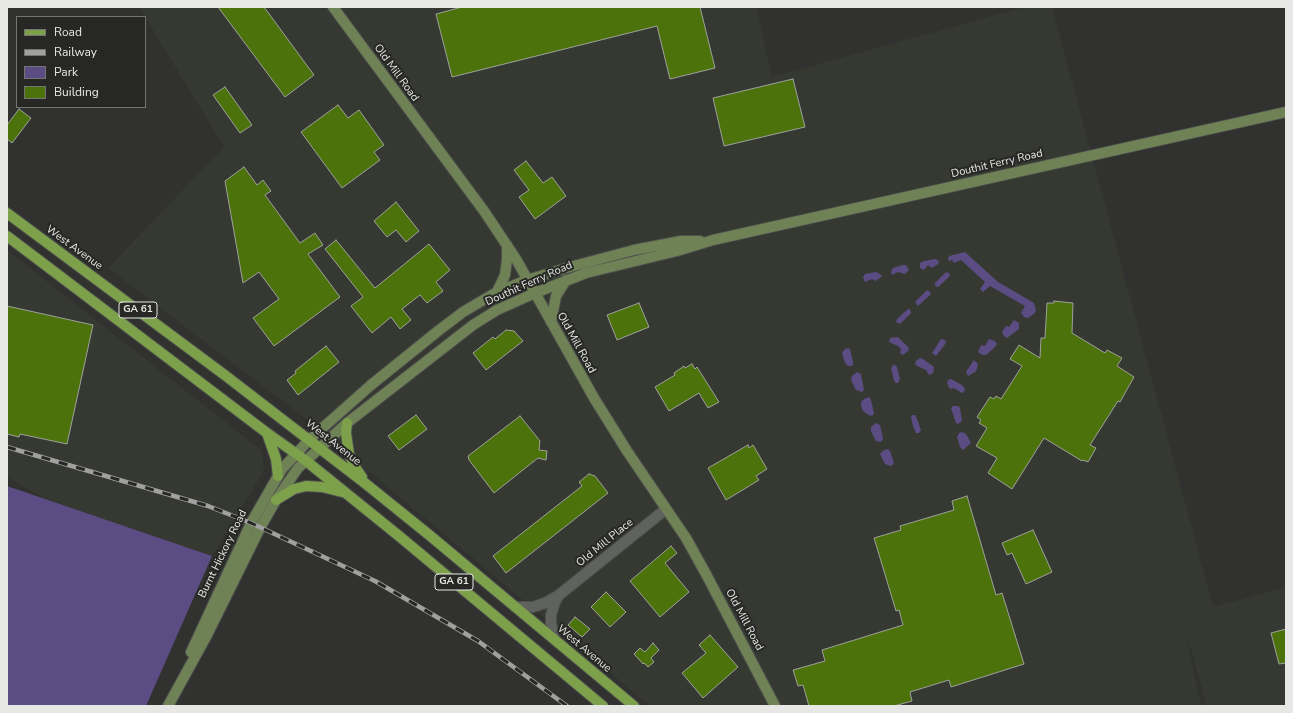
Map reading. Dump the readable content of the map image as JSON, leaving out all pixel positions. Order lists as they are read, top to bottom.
{
  "streets": {
    "main road": ["West Avenue", "GA 61"],
    "street": [
      "Old Mill Road",
      "Douthit Ferry Road",
      "Old Mill Place",
      "Burnt Hickory Road"
    ]
  },
  "crossings": [
    ["Old Mill Road", "Douthit Ferry Road"],
    ["Old Mill Road", "Old Mill Place"],
    ["Douthit Ferry Road", "West Avenue"],
    ["Douthit Ferry Road", "GA 61"],
    ["Douthit Ferry Road", "Burnt Hickory Road"],
    ["West Avenue", "Old Mill Place"],
    ["West Avenue", "Burnt Hickory Road"],
    ["GA 61", "Burnt Hickory Road"]
  ],
  "legend": [
    "Road",
    "Railway",
    "Park",
    "Building"
  ]
}
